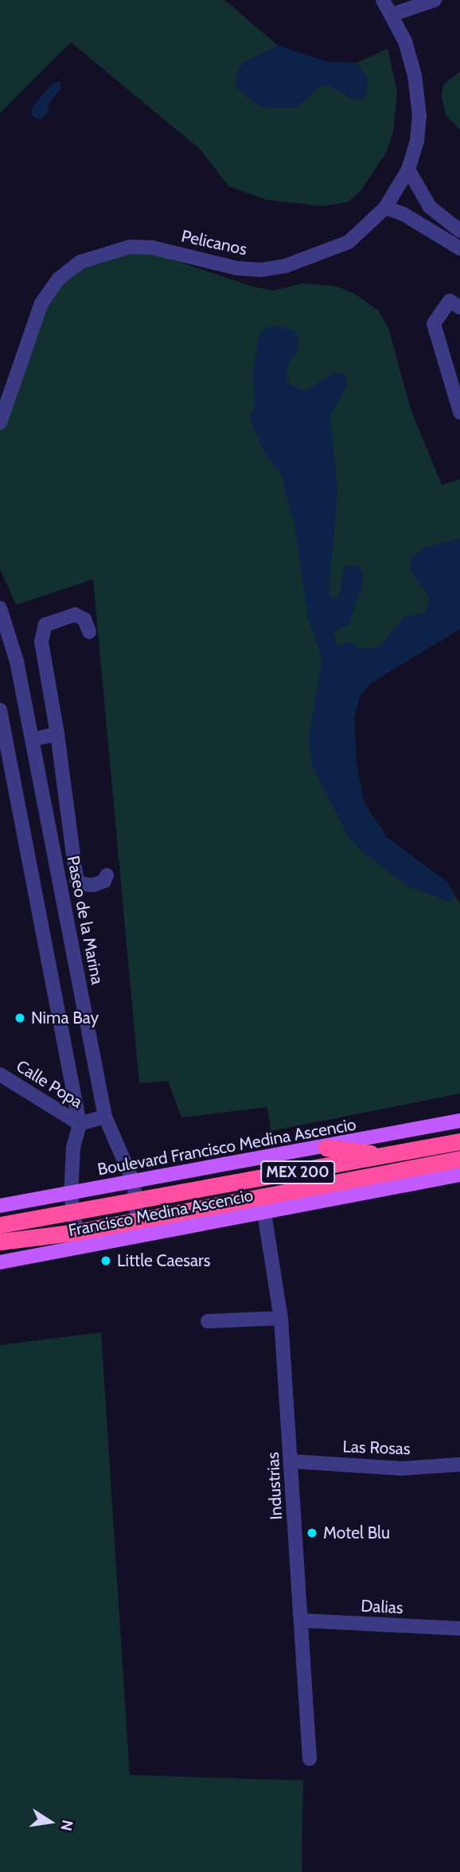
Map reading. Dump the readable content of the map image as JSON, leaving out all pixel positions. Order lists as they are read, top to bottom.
{
  "streets": {
    "highway": ["MEX 200", "Francisco Medina Ascencio"],
    "main road": ["Boulevard Francisco Medina Ascencio"],
    "street": [
      "Pelicanos",
      "Paseo de la Marina",
      "Calle Popa",
      "Las Rosas",
      "Industrias",
      "Dalias"
    ]
  },
  "crossings": [
    ["Paseo de la Marina", "Boulevard Francisco Medina Ascencio"],
    ["Paseo de la Marina", "Francisco Medina Ascencio"],
    ["Francisco Medina Ascencio", "Industrias"],
    ["Las Rosas", "Industrias"],
    ["Industrias", "Dalias"]
  ],
  "places": ["Nima Bay", "Little Caesars", "Motel Blu"],
  "north": "right"
}
